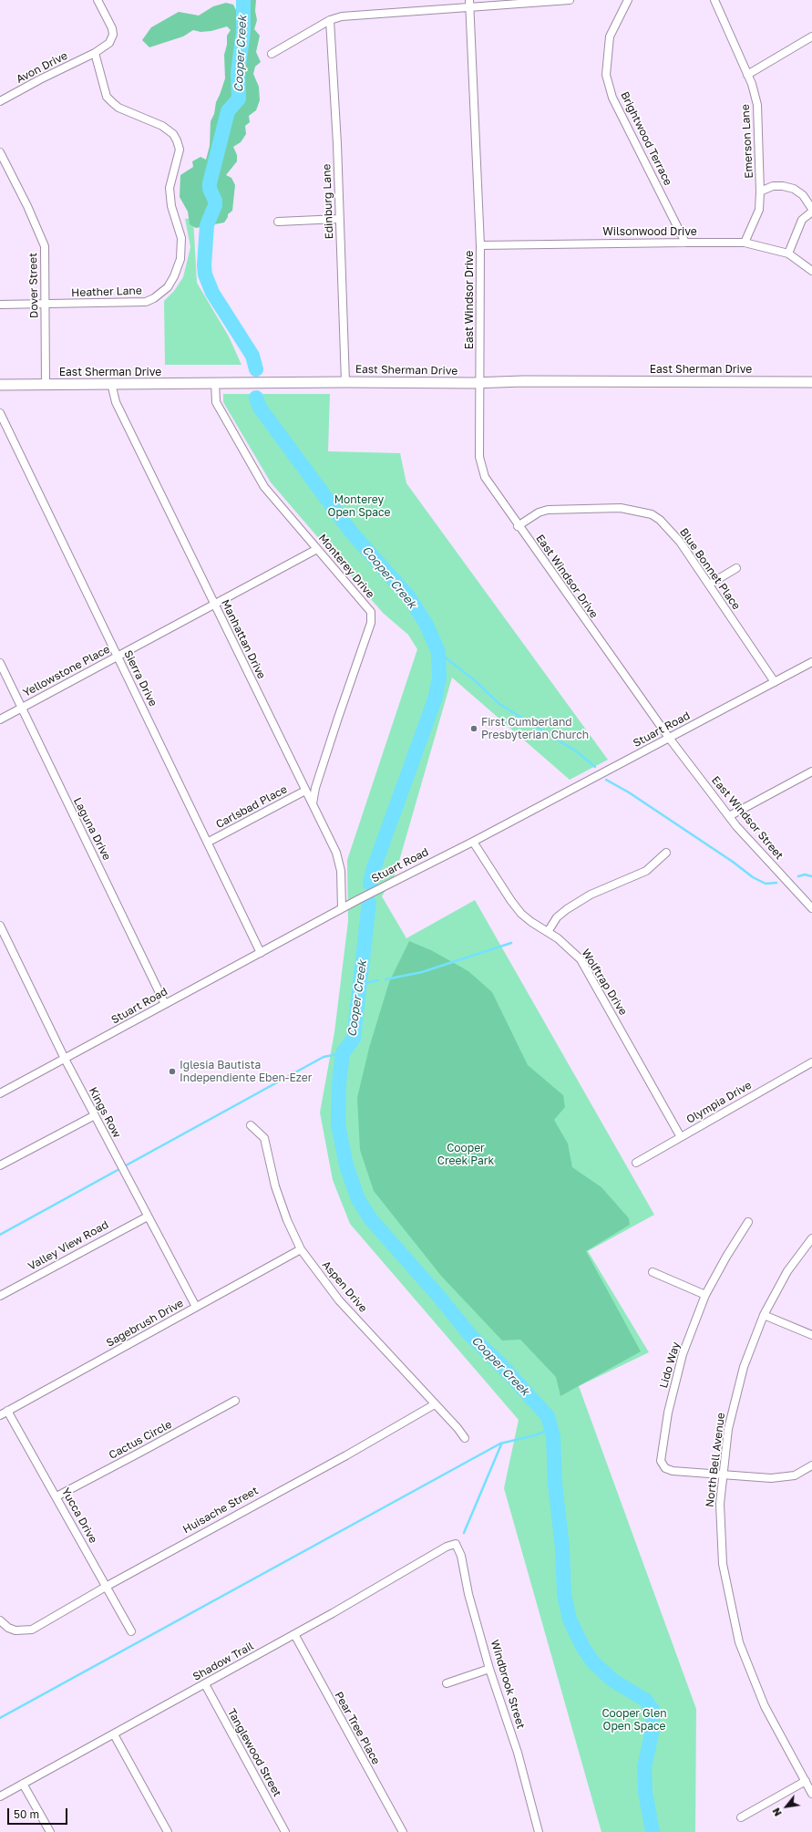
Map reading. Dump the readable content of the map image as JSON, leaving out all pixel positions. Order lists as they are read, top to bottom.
{
  "streets": {
    "main road": ["East Sherman Drive"],
    "street": [
      "Avon Drive",
      "Brightwood Terrace",
      "Emerson Lane",
      "Edinburg Lane",
      "Wilsonwood Drive",
      "Dover Street",
      "Heather Lane",
      "East Windsor Drive",
      "Monterey Drive",
      "Blue Bonnet Place",
      "Manhattan Drive",
      "Yellowstone Place",
      "Sierra Drive",
      "Stuart Road",
      "Carlsbad Place",
      "East Windsor Street",
      "Laguna Drive",
      "Wolftrap Drive",
      "Olympia Drive",
      "Kings Row",
      "Valley View Road",
      "Aspen Drive",
      "Sagebrush Drive",
      "Lido Way",
      "Cactus Circle",
      "North Bell Avenue",
      "Huisache Street",
      "Yucca Drive",
      "Shadow Trail",
      "Windbrook Street",
      "Pear Tree Place",
      "Tanglewood Street"
    ]
  },
  "crossings": [
    ["Avon Drive", "Heather Lane"],
    ["Brightwood Terrace", "Wilsonwood Drive"],
    ["Emerson Lane", "Wilsonwood Drive"],
    ["Edinburg Lane", "East Sherman Drive"],
    ["Wilsonwood Drive", "East Windsor Drive"],
    ["Dover Street", "Heather Lane"],
    ["Dover Street", "East Sherman Drive"],
    ["East Windsor Drive", "East Sherman Drive"],
    ["East Windsor Drive", "Blue Bonnet Place"],
    ["East Windsor Drive", "Stuart Road"],
    ["East Windsor Drive", "East Windsor Street"],
    ["East Sherman Drive", "Monterey Drive"],
    ["East Sherman Drive", "Manhattan Drive"],
    ["Monterey Drive", "Manhattan Drive"],
    ["Monterey Drive", "Yellowstone Place"],
    ["Blue Bonnet Place", "Stuart Road"],
    ["Manhattan Drive", "Yellowstone Place"],
    ["Manhattan Drive", "Stuart Road"],
    ["Manhattan Drive", "Carlsbad Place"],
    ["Yellowstone Place", "Sierra Drive"],
    ["Yellowstone Place", "Laguna Drive"],
    ["Sierra Drive", "Stuart Road"],
    ["Sierra Drive", "Carlsbad Place"],
    ["Stuart Road", "East Windsor Street"],
    ["Stuart Road", "Laguna Drive"],
    ["Stuart Road", "Wolftrap Drive"],
    ["Stuart Road", "Kings Row"],
    ["Wolftrap Drive", "Olympia Drive"],
    ["Kings Row", "Valley View Road"],
    ["Kings Row", "Sagebrush Drive"],
    ["Aspen Drive", "Sagebrush Drive"],
    ["Aspen Drive", "Huisache Street"],
    ["Sagebrush Drive", "Yucca Drive"],
    ["Lido Way", "North Bell Avenue"],
    ["Cactus Circle", "Yucca Drive"],
    ["Huisache Street", "Yucca Drive"],
    ["Shadow Trail", "Windbrook Street"],
    ["Shadow Trail", "Pear Tree Place"],
    ["Shadow Trail", "Tanglewood Street"]
  ],
  "water": ["Cooper Creek"],
  "parks": ["Monterey Open Space", "Cooper Creek Park", "Cooper Glen Open Space"],
  "places": ["First Cumberland Presbyterian Church", "Iglesia Bautista Independiente Eben-Ezer"],
  "scale_bar": "50 m",
  "north": "bottom left"
}
